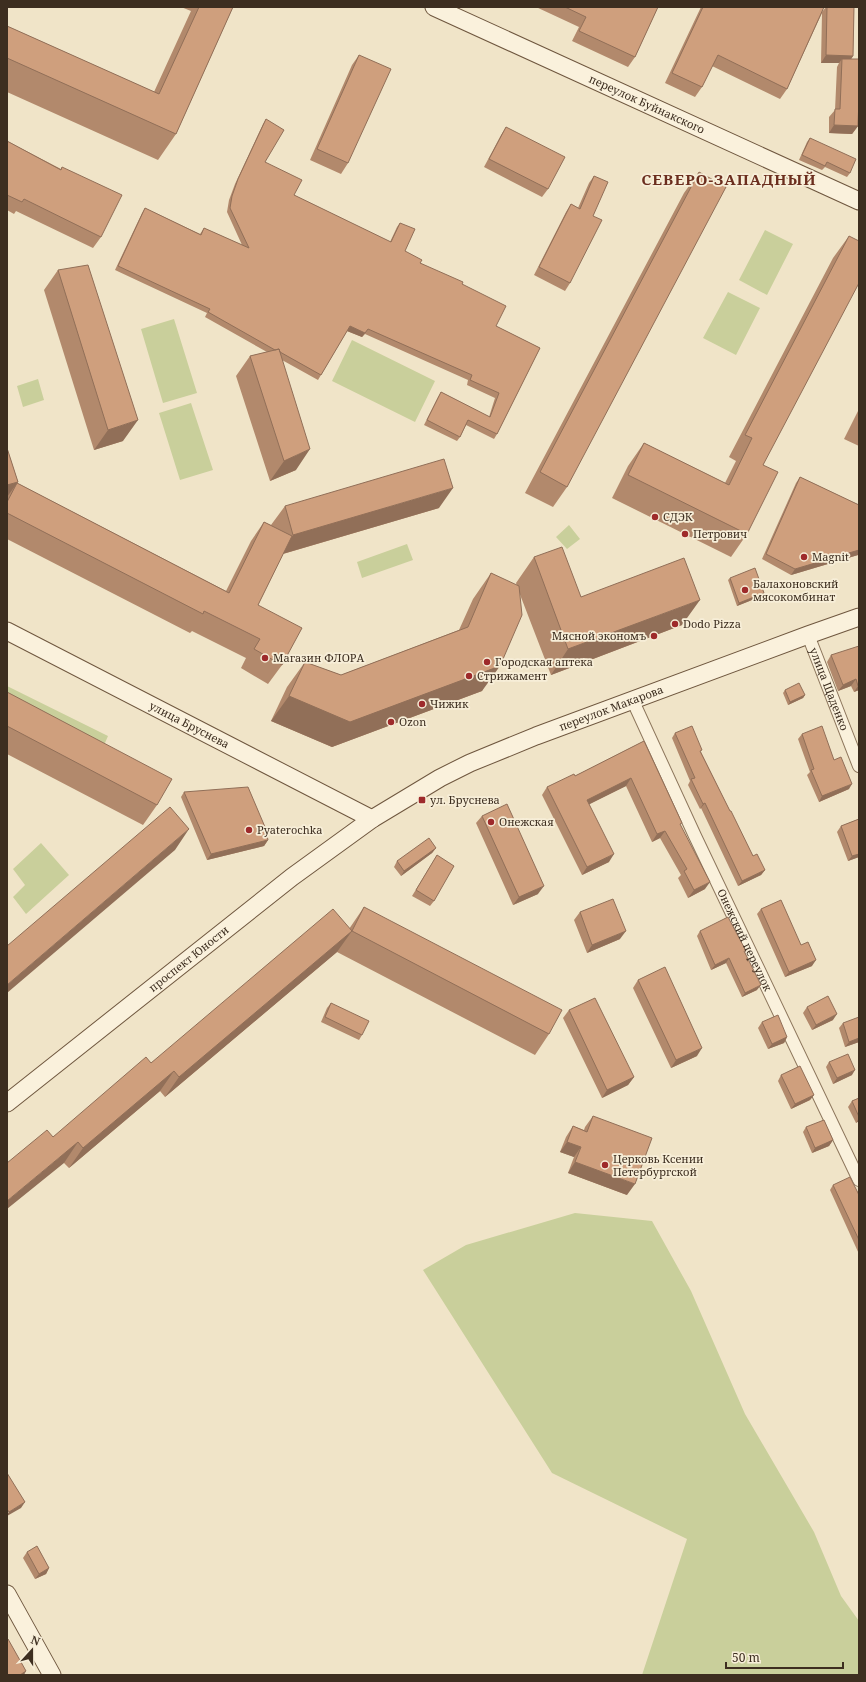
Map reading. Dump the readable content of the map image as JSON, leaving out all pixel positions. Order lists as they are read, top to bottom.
{
  "streets": {
    "main road": [
      "переулок Буйнакского",
      "переулок Макарова",
      "улица Бруснева",
      "проспект Юности"
    ],
    "street": ["улица Щаденко", "Онежский переулок"]
  },
  "crossings": [
    ["улица Щаденко", "переулок Макарова"],
    ["переулок Макарова", "улица Бруснева"],
    ["переулок Макарова", "Онежский переулок"],
    ["переулок Макарова", "проспект Юности"],
    ["улица Бруснева", "проспект Юности"]
  ],
  "districts": ["СЕВЕРО-ЗАПАДНЫЙ"],
  "places": {
    "other": [
      "СДЭК",
      "Петрович",
      "Magnit",
      "Балахоновский мясокомбинат",
      "Dodo Pizza",
      "Мясной экономъ",
      "Магазин ФЛОРА",
      "Городская аптека",
      "Стрижамент",
      "Чижик",
      "Ozon",
      "Онежская",
      "Pyaterochka",
      "Церковь Ксении Петербургской"
    ],
    "transit": ["ул. Бруснева"]
  },
  "scale_bar": "50 m",
  "north": "top"
}
